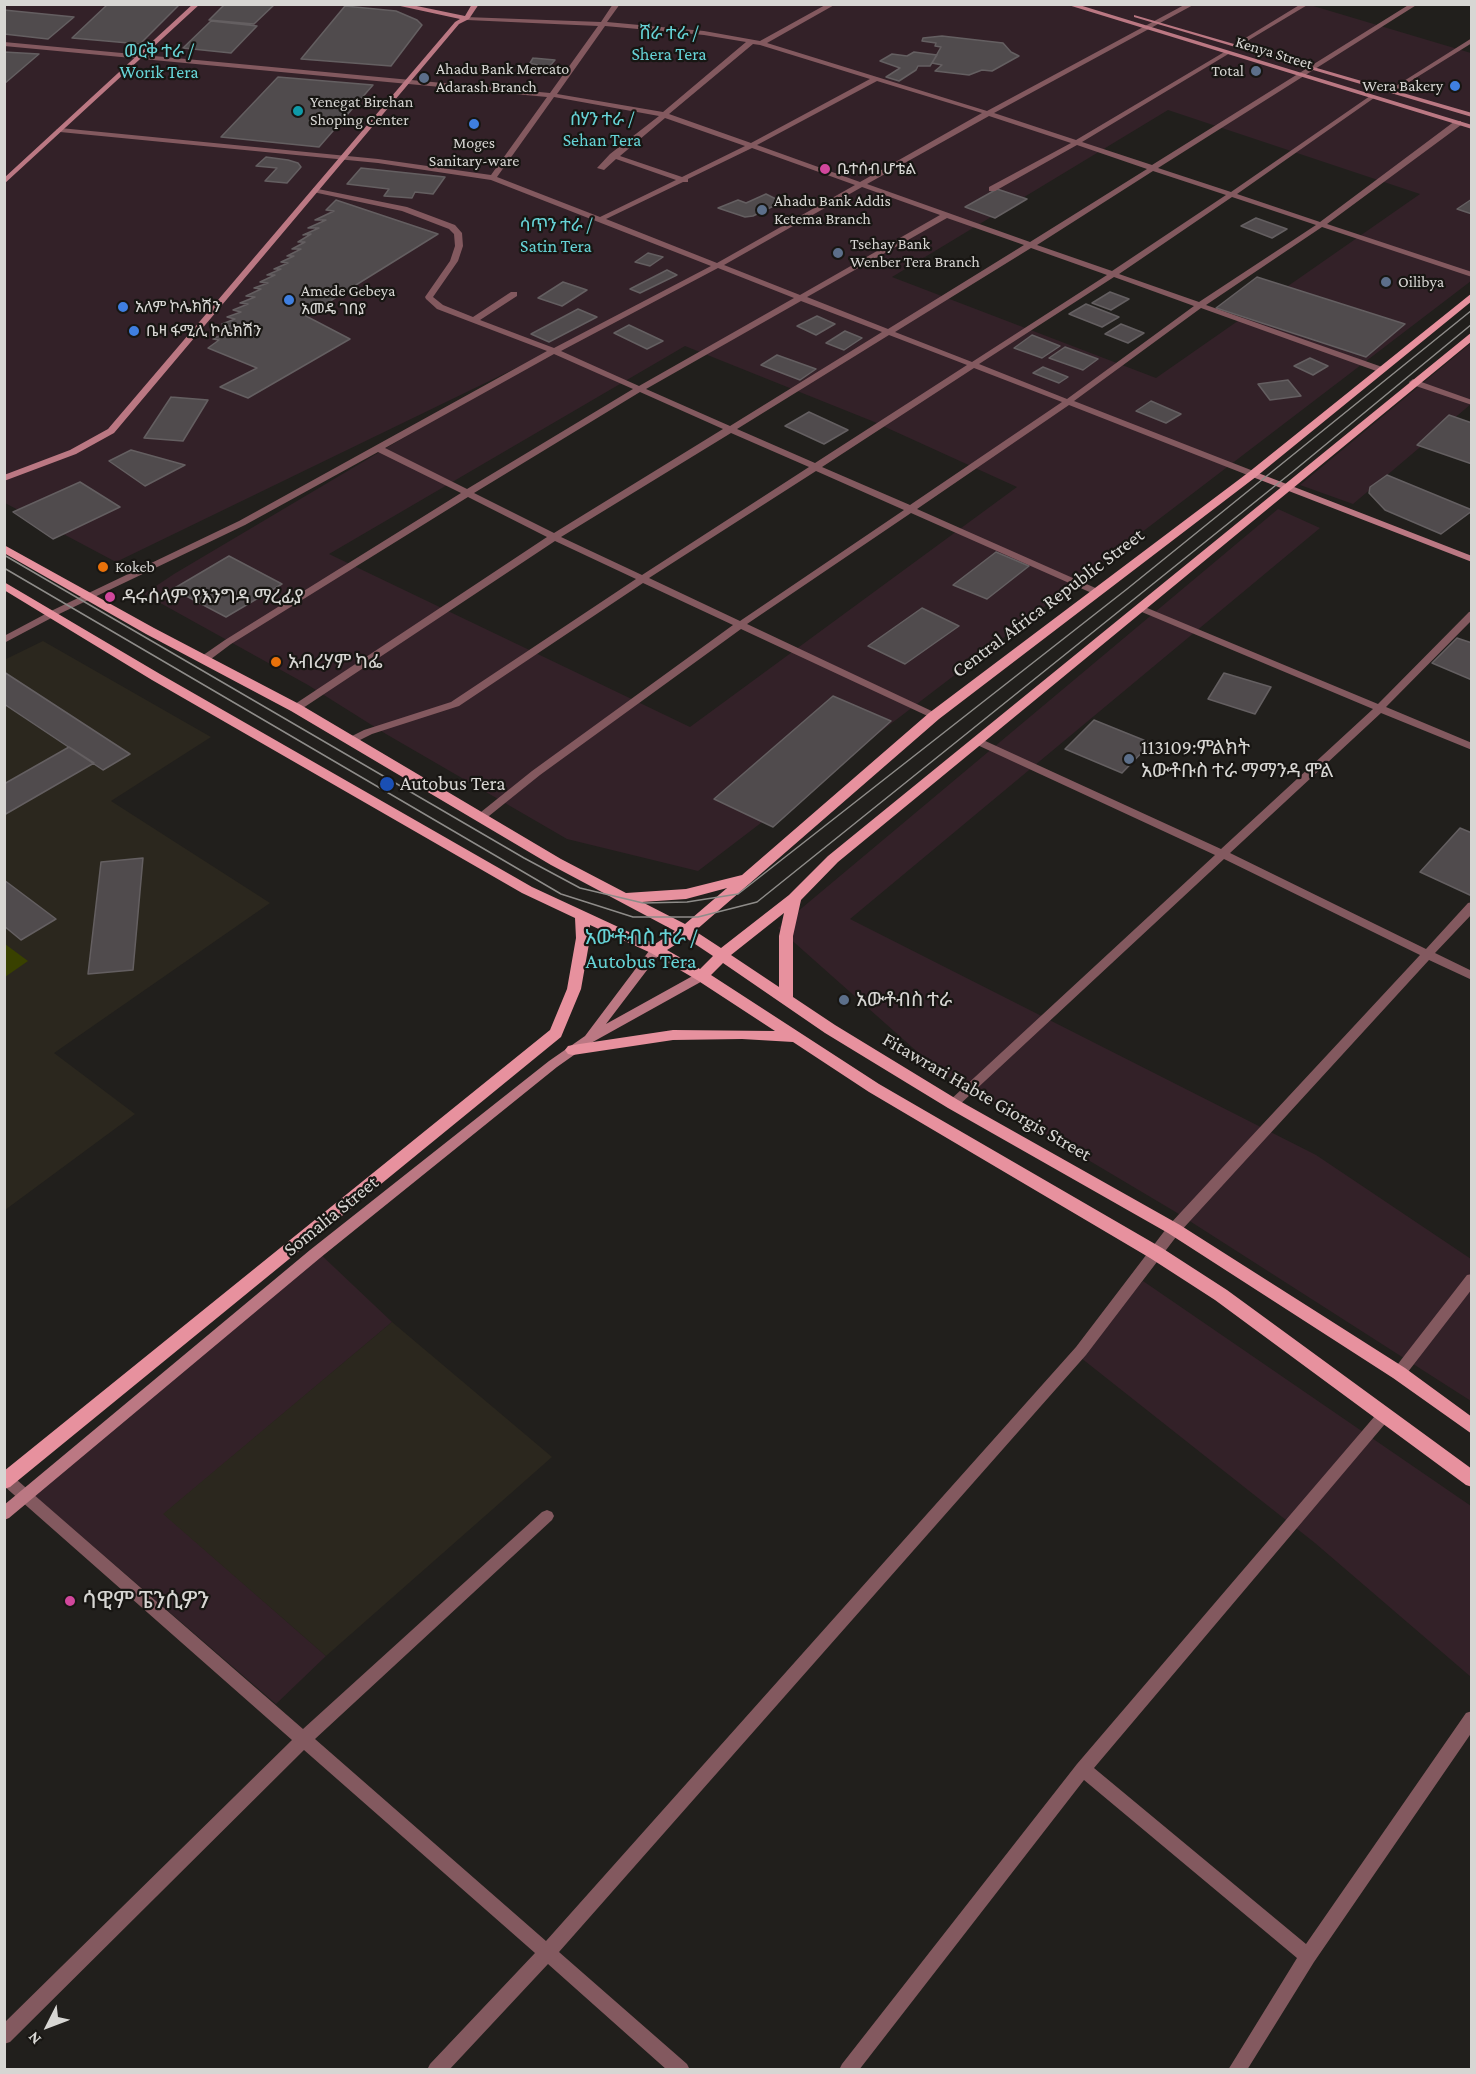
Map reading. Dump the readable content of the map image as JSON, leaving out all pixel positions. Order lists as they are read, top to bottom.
{
  "streets": {
    "main road": ["Central Africa Republic Street", "Fitawrari Habte Giorgis Street"],
    "street": ["Kenya Street", "Somalia Street"]
  },
  "crossings": [
    ["Central Africa Republic Street", "Fitawrari Habte Giorgis Street"]
  ],
  "districts": [
    "ሸራ ተራ / Shera Tera",
    "ወርቅ ተራ / Worik Tera",
    "ሰሃን ተራ / Sehan Tera",
    "ሳጥን ተራ / Satin Tera",
    "አውቶብስ ተራ / Autobus Tera"
  ],
  "places": [
    "Total",
    "Ahadu Bank Mercato Adarash Branch",
    "Wera Bakery",
    "Yenegat Birehan Shoping Center",
    "Moges Sanitary-ware",
    "ቤተሰብ ሆቴል",
    "Ahadu Bank Addis Ketema Branch",
    "Tsehay Bank Wenber Tera Branch",
    "Oilibya",
    "Amede Gebeya አመዴ ገበያ",
    "አለም ኮሌክሽን",
    "ቤዛ ፋሚሊ ኮሌክሽን",
    "Kokeb",
    "ዳሩሰላም የእንግዳ ማረፊያ",
    "አብረሃም ካፌ",
    "113109:ምልክት አውቶቡስ ተራ ማማንዳ ሞል",
    "Autobus Tera",
    "አውቶብስ ተራ",
    "ሳዊም ፔንሲዎን"
  ],
  "north": "bottom left"
}
